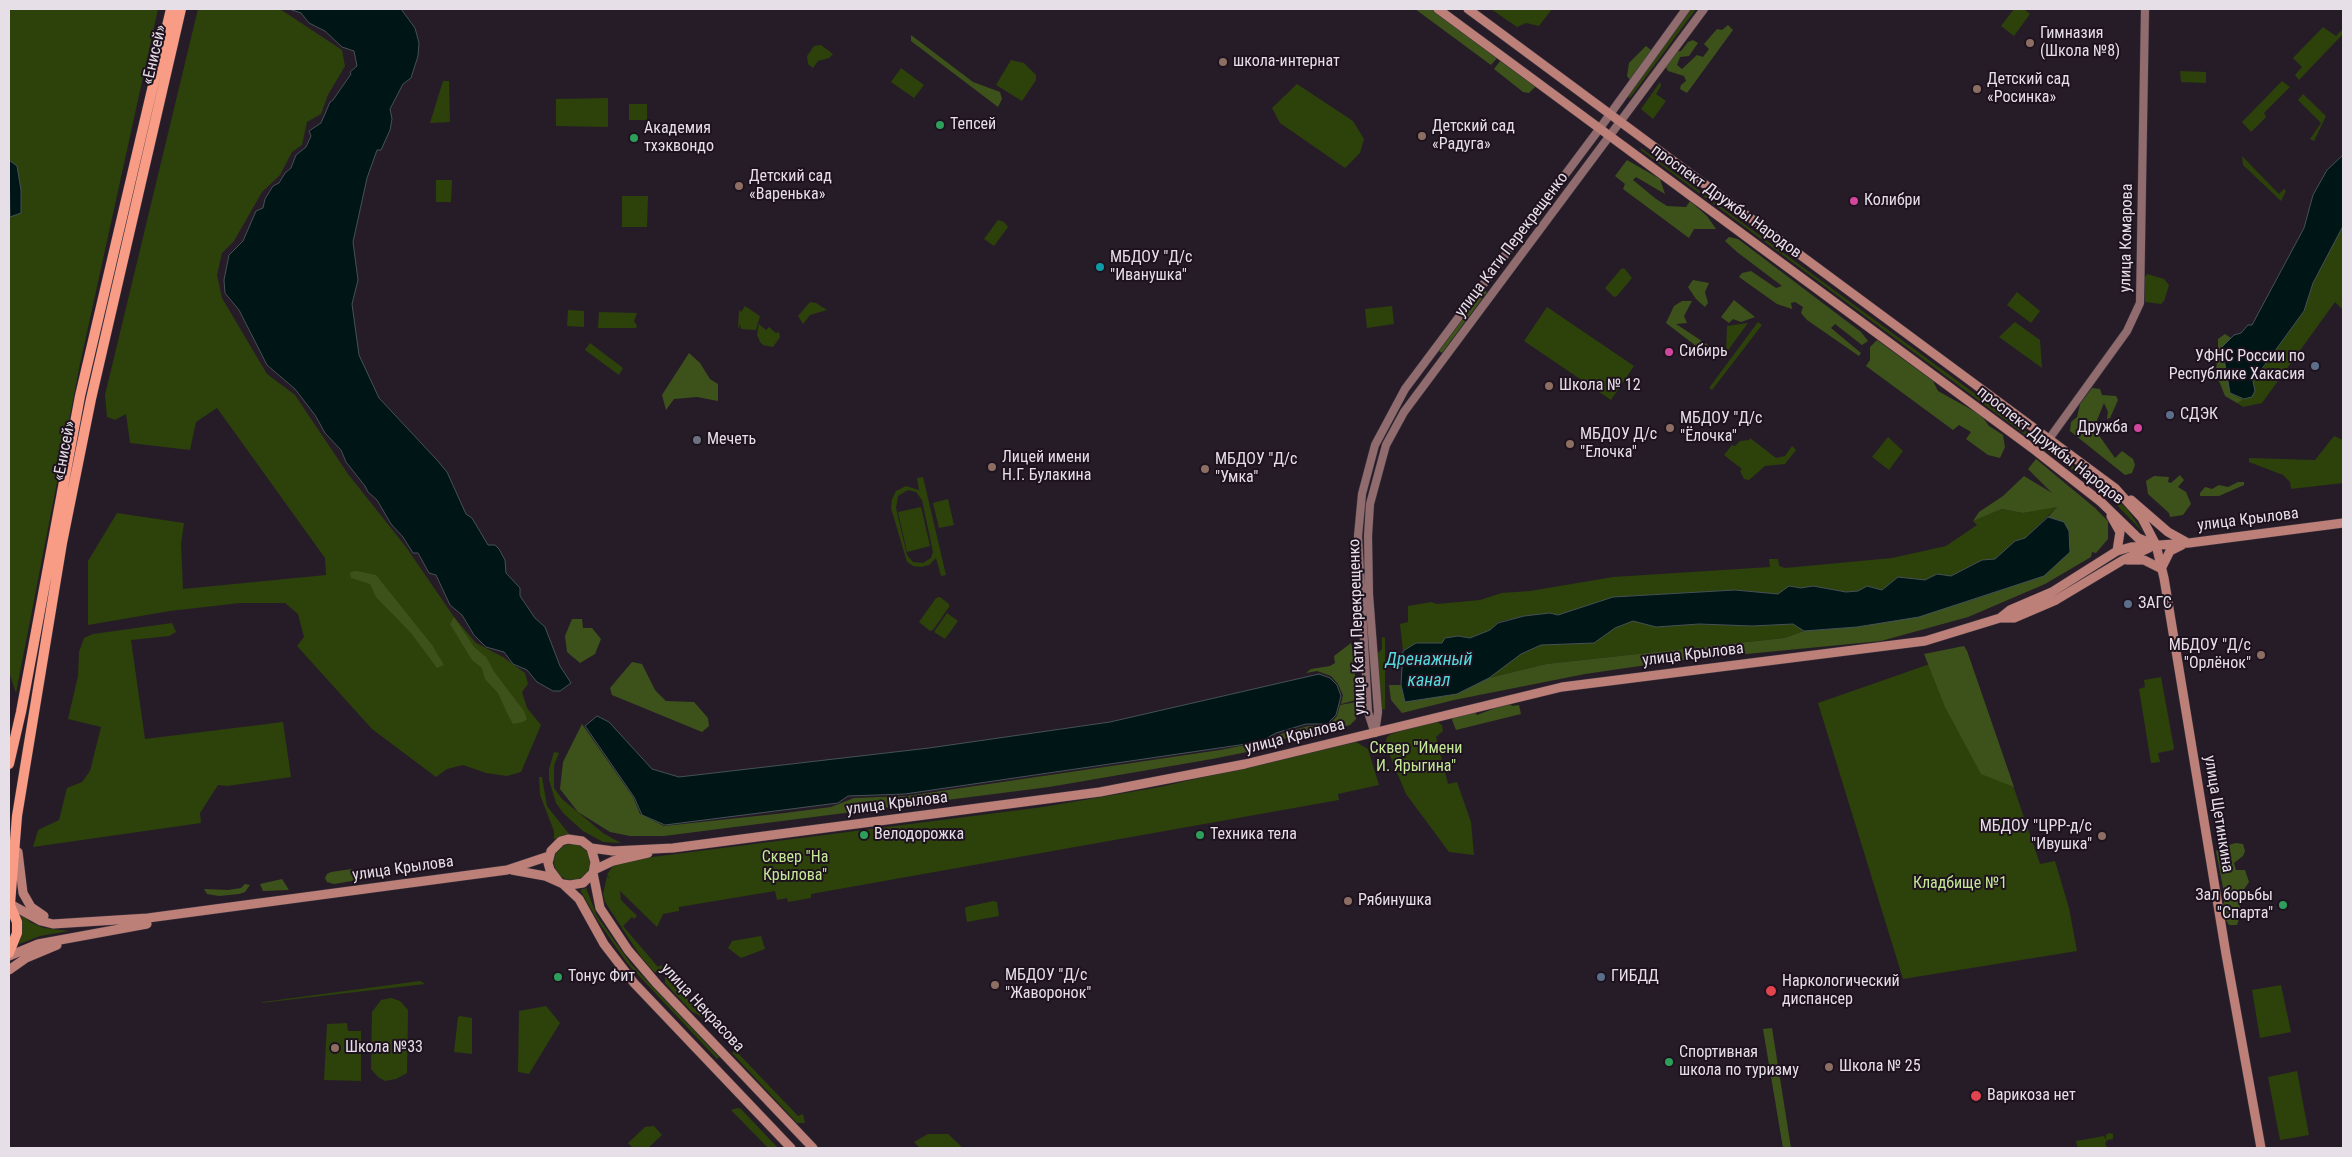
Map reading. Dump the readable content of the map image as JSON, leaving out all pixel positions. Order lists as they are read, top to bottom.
{
  "streets": {
    "highway": ["«Енисей»"],
    "main road": [
      "проспект Дружбы Народов",
      "улица Крылова",
      "улица Щетинкина",
      "улица Некрасова"
    ],
    "street": ["улица Комарова", "улица Кати Перекрещенко"]
  },
  "crossings": [
    ["проспект Дружбы Народов", "улица Комарова"],
    ["проспект Дружбы Народов", "улица Кати Перекрещенко"],
    ["проспект Дружбы Народов", "улица Крылова"],
    ["проспект Дружбы Народов", "улица Щетинкина"],
    ["улица Кати Перекрещенко", "улица Крылова"],
    ["улица Крылова", "улица Щетинкина"],
    ["улица Крылова", "улица Некрасова"]
  ],
  "water": ["Дренажный канал"],
  "parks": ["Сквер \"Имени И. Ярыгина\"", "Сквер \"На Крылова\"", "Кладбище №1"],
  "places": [
    "Гимназия (Школа №8)",
    "школа-интернат",
    "Детский сад «Росинка»",
    "Тепсей",
    "Детский сад «Радуга»",
    "Академия тхэквондо",
    "Детский сад «Варенька»",
    "Колибри",
    "МБДОУ \"Д/с \"Иванушка\"",
    "Сибирь",
    "УФНС России по Республике Хакасия",
    "Школа № 12",
    "СДЭК",
    "МБДОУ \"Д/с \"Ёлочка\"",
    "Дружба",
    "Мечеть",
    "МБДОУ Д/с \"Елочка\"",
    "Лицей имени Н.Г. Булакина",
    "МБДОУ \"Д/с \"Умка\"",
    "ЗАГС",
    "МБДОУ \"Д/с \"Орлёнок\"",
    "Велодорожка",
    "Техника тела",
    "МБДОУ \"ЦРР-д/с \"Ивушка\"",
    "Рябинушка",
    "Зал борьбы \"Спарта\"",
    "Тонус Фит",
    "ГИБДД",
    "МБДОУ \"Д/с \"Жаворонок\"",
    "Наркологический диспансер",
    "Школа №33",
    "Спортивная школа по туризму",
    "Школа № 25",
    "Варикоза нет"
  ]
}
